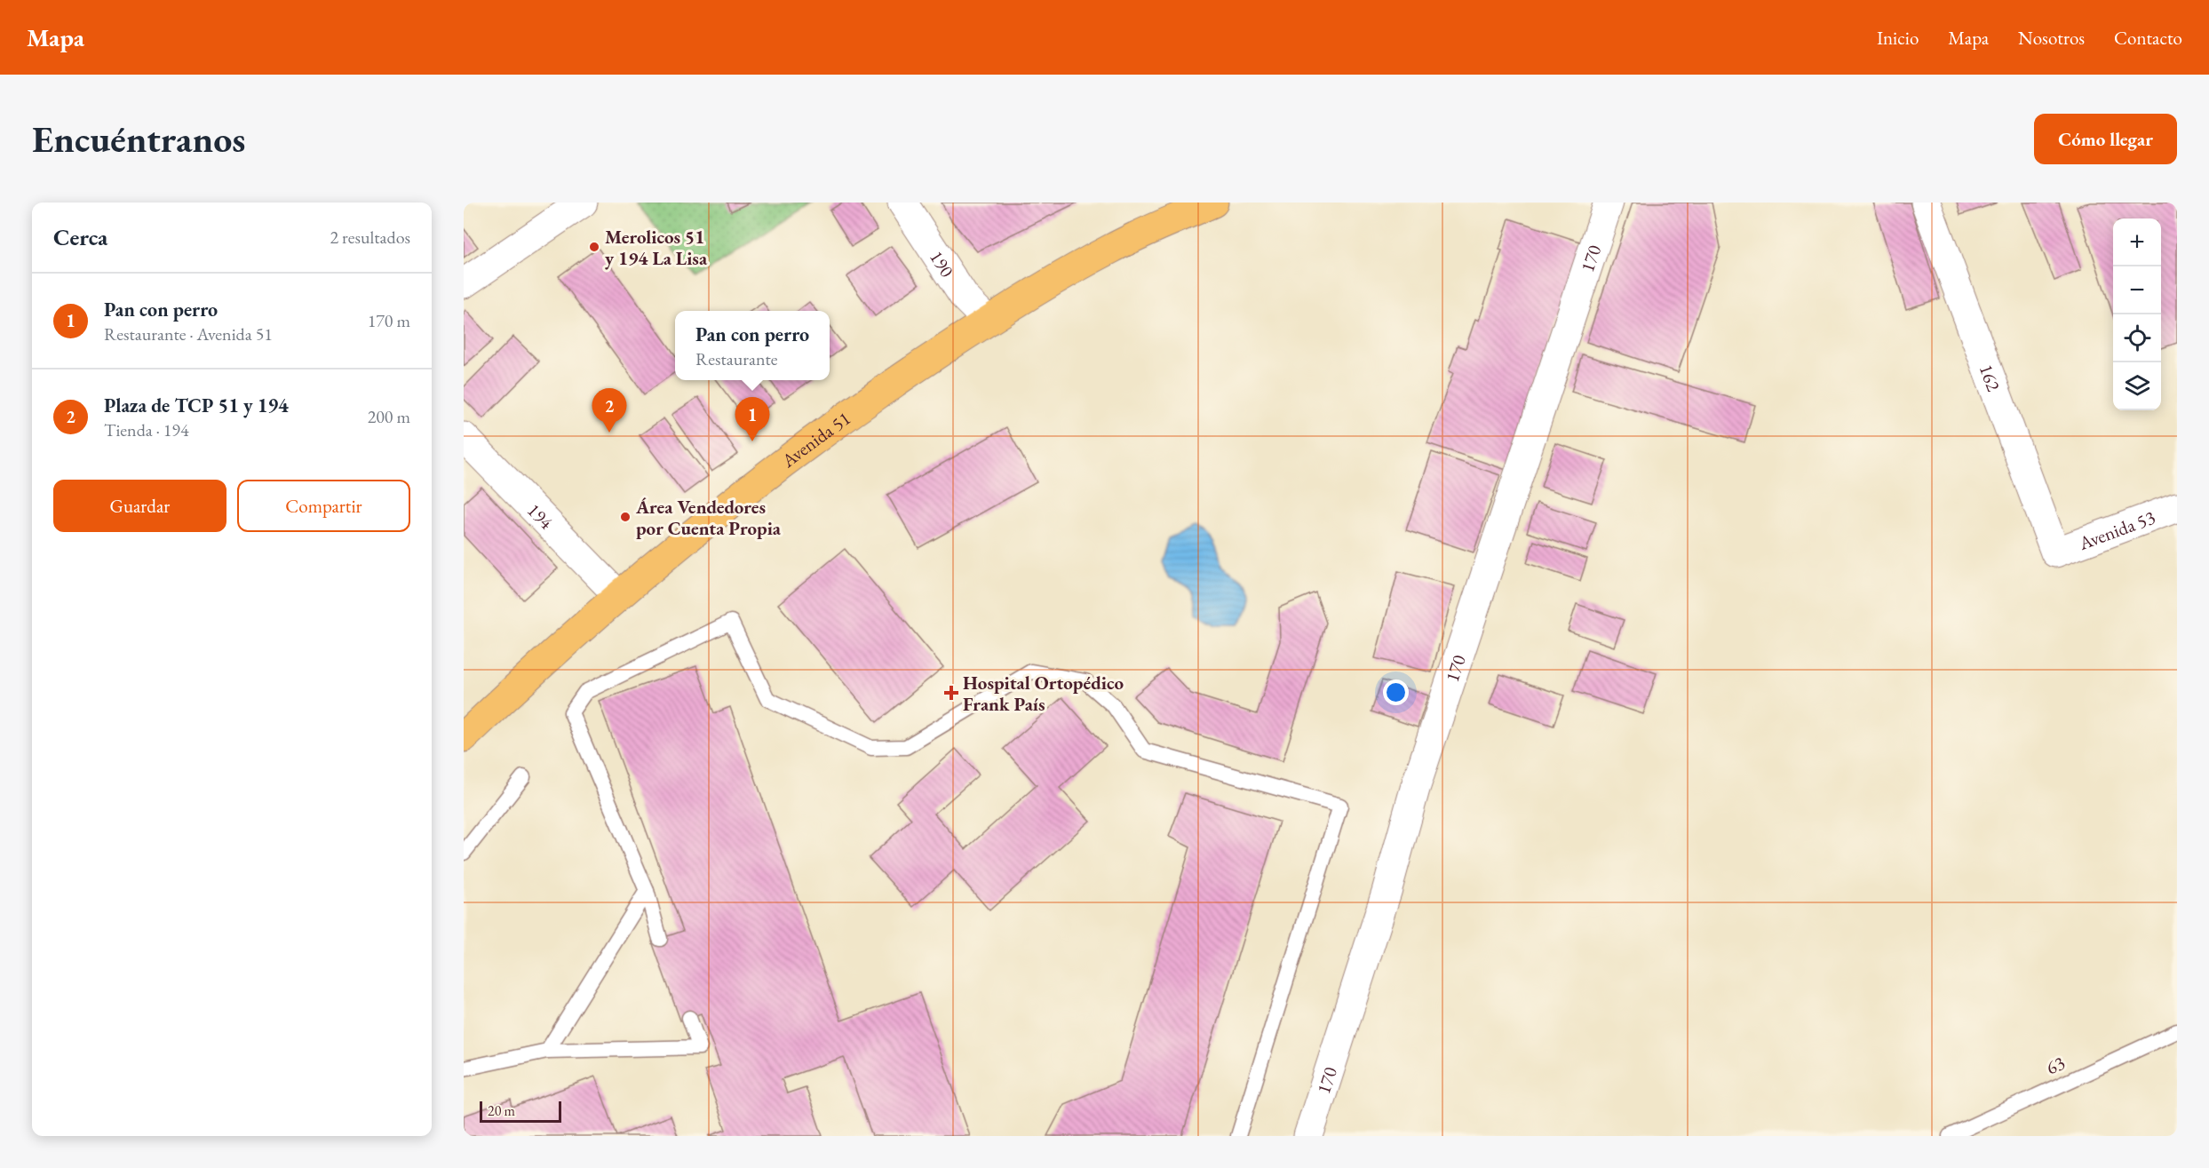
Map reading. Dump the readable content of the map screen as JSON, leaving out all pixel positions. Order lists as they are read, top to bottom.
{
  "streets": {
    "main road": ["Avenida 51"],
    "street": [
      "170",
      "190",
      "162",
      "194",
      "Avenida 53"
    ],
    "lane": ["63"]
  },
  "crossings": [
    ["190", "Avenida 51"],
    ["162", "Avenida 53"],
    ["Avenida 51", "194"]
  ],
  "places": {
    "other": ["Merolicos 51 y 194 La Lisa", "Área Vendedores por Cuenta Propia"],
    "health": ["Hospital Ortopédico Frank País"]
  },
  "scale_bar": "20 m",
  "page": {
    "header": "Mapa",
    "nav": [
      "Inicio",
      "Mapa",
      "Nosotros",
      "Contacto"
    ],
    "buttons": [
      "Cómo llegar",
      ["Guardar", "Compartir"]
    ],
    "title": "Encuéntranos",
    "heading": ["Cerca", "2 resultados"],
    "map_buttons": ["+", "−"],
    "list": [
      {
        "mark": "1",
        "name": "Pan con perro",
        "note": "Restaurante · Avenida 51",
        "value": "170 m"
      },
      {
        "mark": "2",
        "name": "Plaza de TCP 51 y 194",
        "note": "Tienda · 194",
        "value": "200 m"
      }
    ],
    "popup": ["Pan con perro", "Restaurante"],
    "pins": ["2", "1"],
    "scale": "20 m"
  }
}
